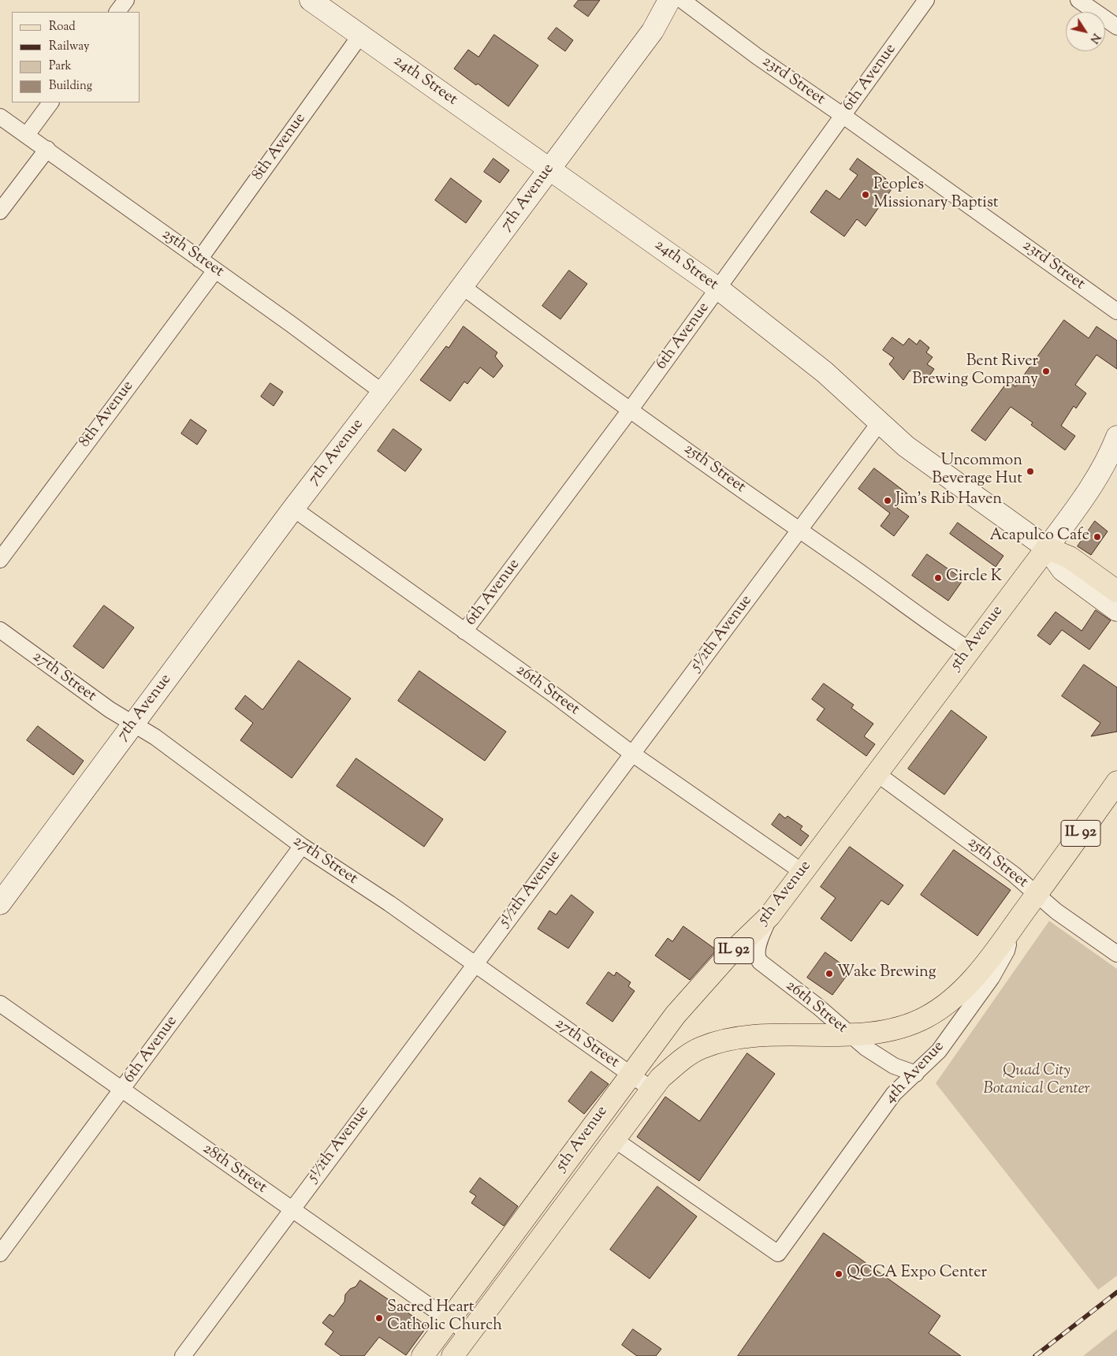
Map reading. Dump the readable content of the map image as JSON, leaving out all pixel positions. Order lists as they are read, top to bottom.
{
  "streets": {
    "main road": ["24th Street", "5th Avenue", "IL 92"],
    "street": [
      "6th Avenue",
      "23rd Street",
      "8th Avenue",
      "7th Avenue",
      "25th Street",
      "5½th Avenue",
      "27th Street",
      "26th Street",
      "4th Avenue",
      "28th Street"
    ]
  },
  "crossings": [
    ["6th Avenue", "24th Street"],
    ["6th Avenue", "23rd Street"],
    ["6th Avenue", "25th Street"],
    ["6th Avenue", "27th Street"],
    ["6th Avenue", "26th Street"],
    ["6th Avenue", "28th Street"],
    ["24th Street", "8th Avenue"],
    ["24th Street", "7th Avenue"],
    ["24th Street", "5½th Avenue"],
    ["24th Street", "5th Avenue"],
    ["8th Avenue", "25th Street"],
    ["7th Avenue", "25th Street"],
    ["7th Avenue", "27th Street"],
    ["7th Avenue", "26th Street"],
    ["25th Street", "5½th Avenue"],
    ["25th Street", "5th Avenue"],
    ["25th Street", "IL 92"],
    ["5½th Avenue", "27th Street"],
    ["5½th Avenue", "26th Street"],
    ["5½th Avenue", "28th Street"],
    ["5th Avenue", "27th Street"],
    ["5th Avenue", "26th Street"],
    ["5th Avenue", "IL 92"],
    ["5th Avenue", "4th Avenue"],
    ["5th Avenue", "28th Street"],
    ["26th Street", "4th Avenue"]
  ],
  "parks": ["Quad City Botanical Center"],
  "places": [
    "Peoples Missionary Baptist",
    "Bent River Brewing Company",
    "Uncommon Beverage Hut",
    "Jim's Rib Haven",
    "Acapulco Cafe",
    "Circle K",
    "Wake Brewing",
    "QCCA Expo Center",
    "Sacred Heart Catholic Church"
  ],
  "legend": [
    "Road",
    "Railway",
    "Park",
    "Building"
  ],
  "north": "bottom right"
}
